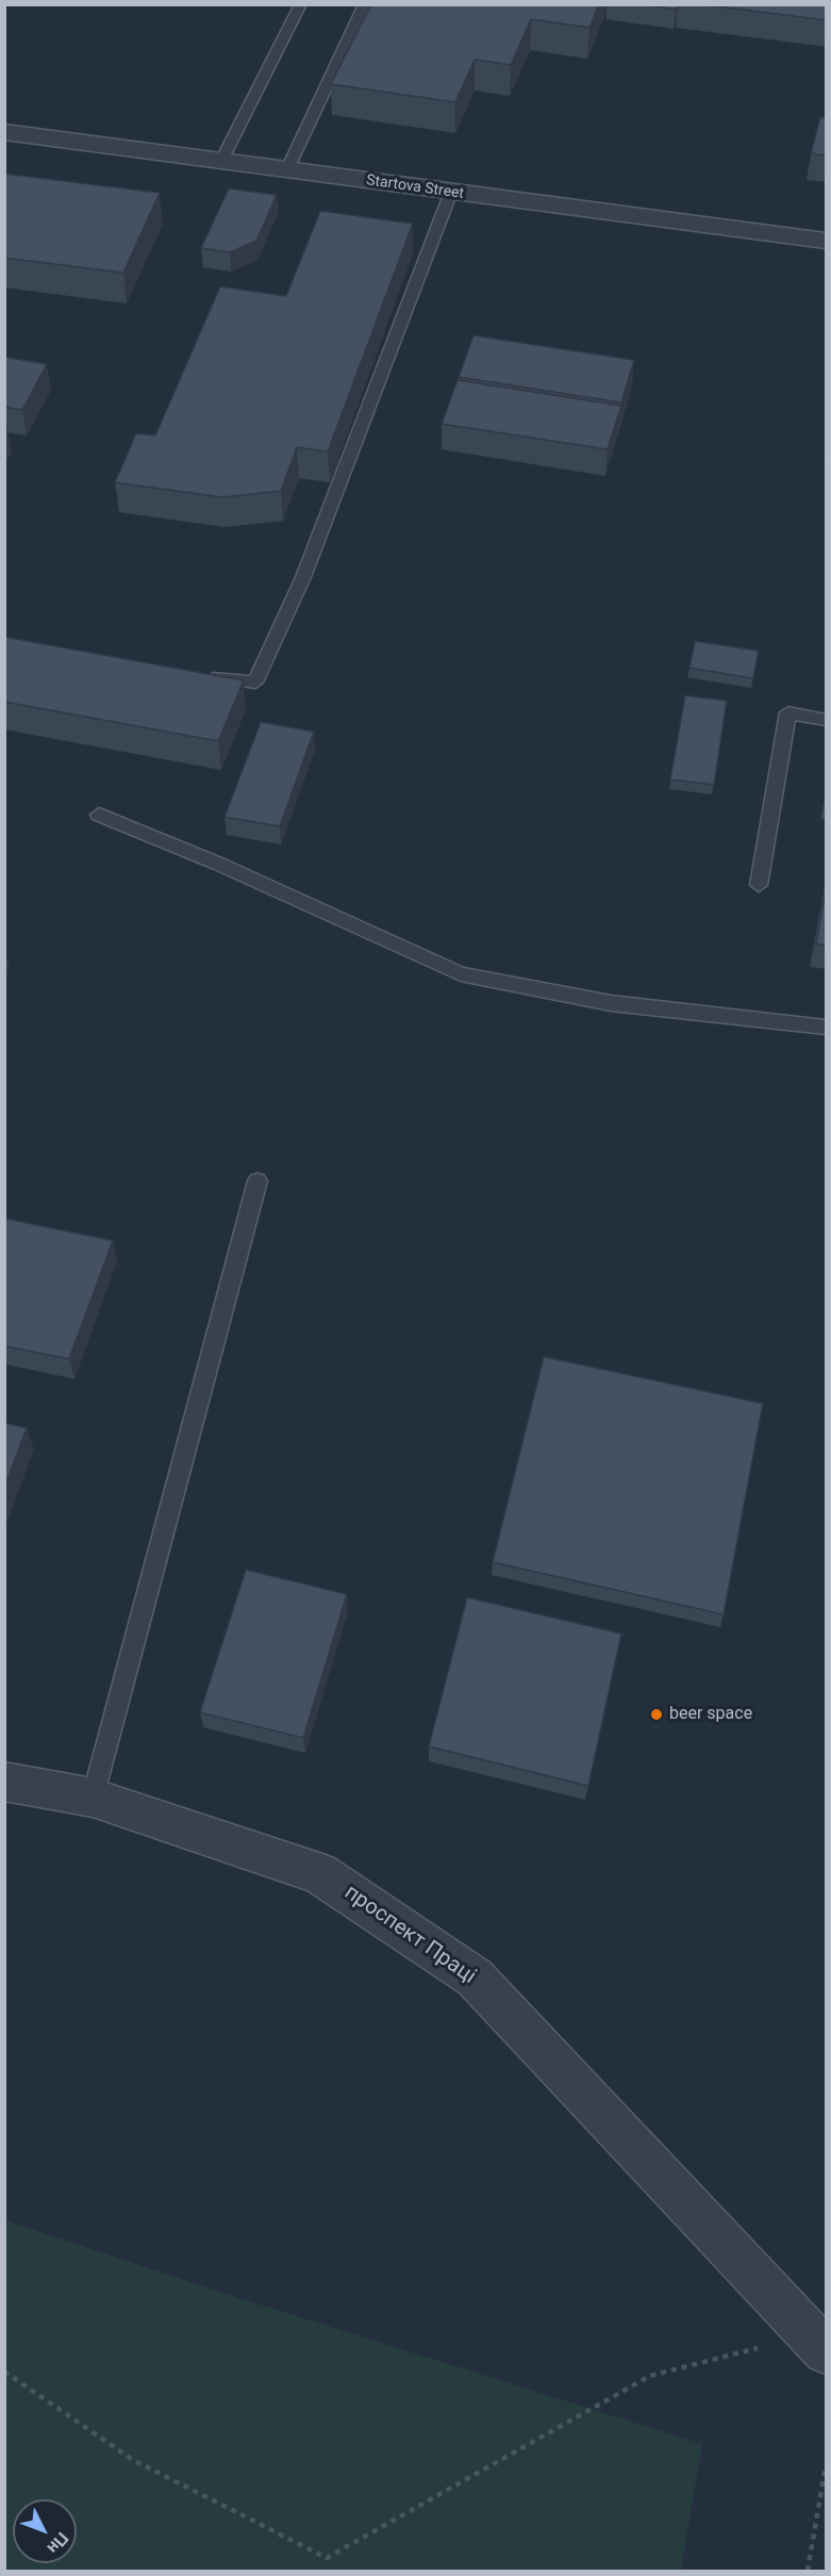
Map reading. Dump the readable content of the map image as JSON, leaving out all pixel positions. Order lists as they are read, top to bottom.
{
  "streets": {
    "street": ["Startova Street", "проспект Праці"]
  },
  "places": ["beer space"],
  "north": "bottom right"
}
